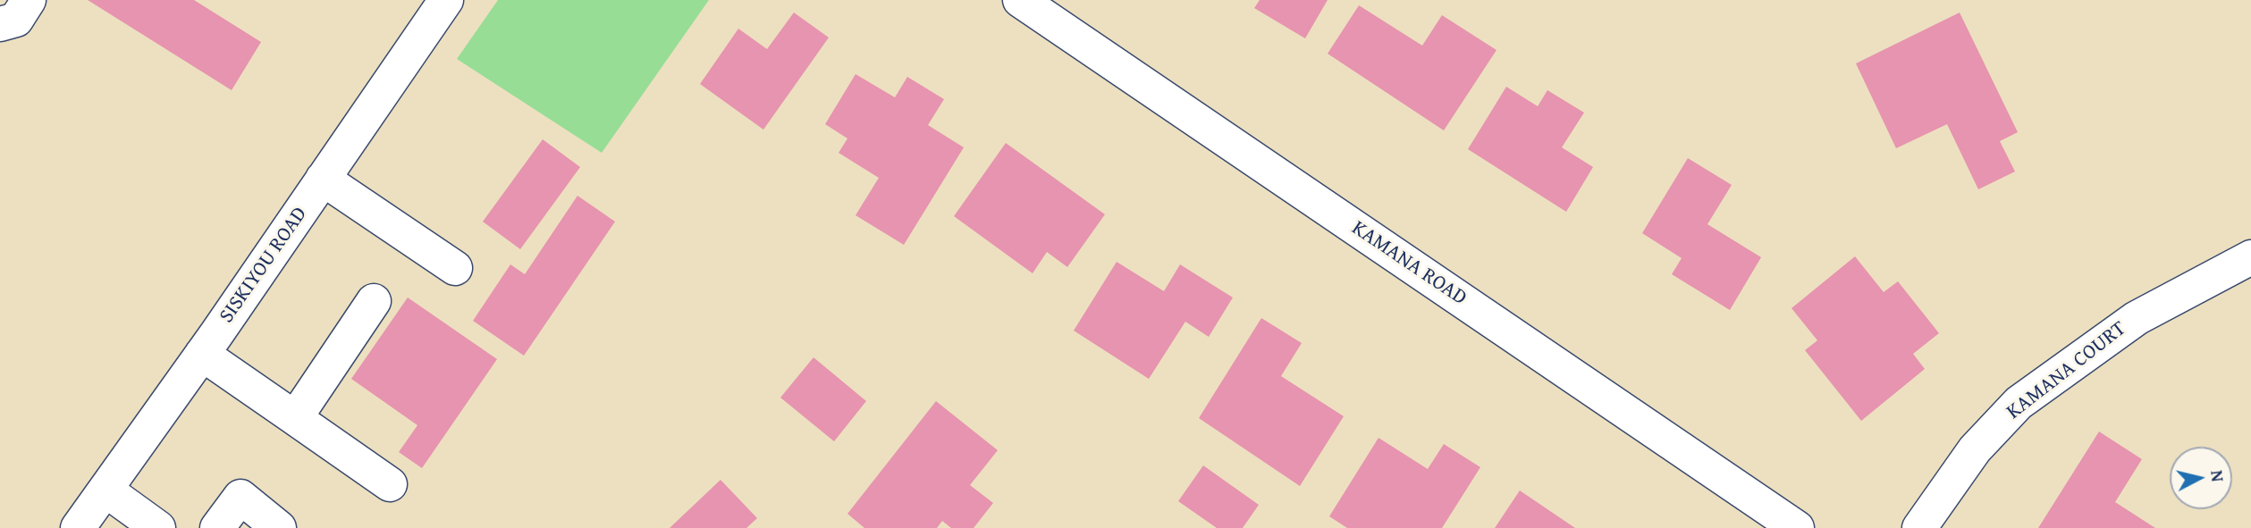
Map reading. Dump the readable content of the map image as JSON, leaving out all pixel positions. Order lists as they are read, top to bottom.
{
  "streets": {
    "street": ["KAMANA ROAD", "SISKIYOU ROAD", "KAMANA COURT"]
  },
  "north": "right"
}
